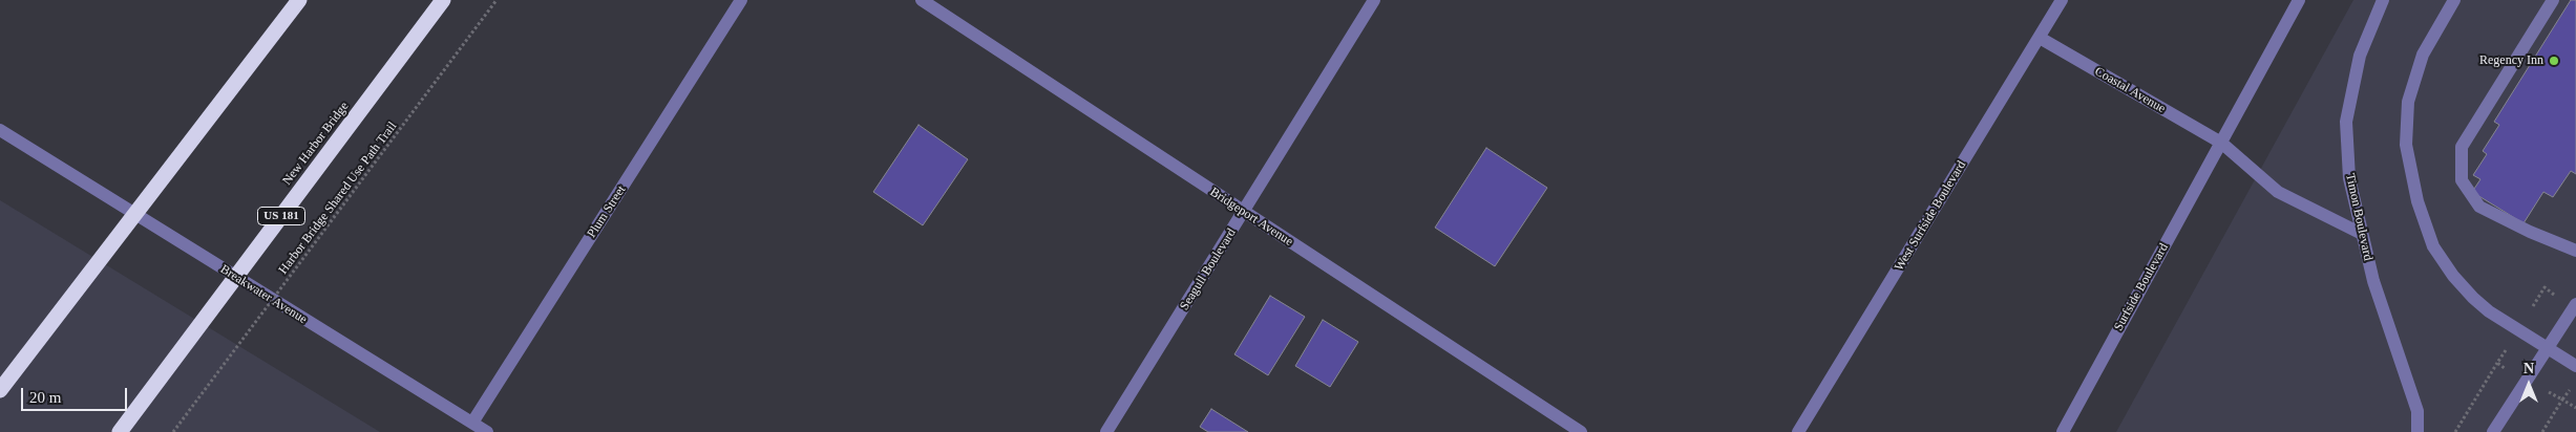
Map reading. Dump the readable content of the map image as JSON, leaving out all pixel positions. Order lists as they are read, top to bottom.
{
  "streets": {
    "highway": ["New Harbor Bridge", "US 181"],
    "street": [
      "Coastal Avenue",
      "Plum Street",
      "West Surfside Boulevard",
      "Bridgeport Avenue",
      "Timon Boulevard",
      "Seagull Boulevard",
      "Surfside Boulevard",
      "Breakwater Avenue"
    ],
    "path": ["Harbor Bridge Shared Use Path Trail"]
  },
  "crossings": [
    ["Coastal Avenue", "West Surfside Boulevard"],
    ["Coastal Avenue", "Timon Boulevard"],
    ["Coastal Avenue", "Surfside Boulevard"],
    ["Plum Street", "Breakwater Avenue"],
    ["Bridgeport Avenue", "Seagull Boulevard"]
  ],
  "places": ["Regency Inn"],
  "scale_bar": "20 m",
  "north": "top"
}
